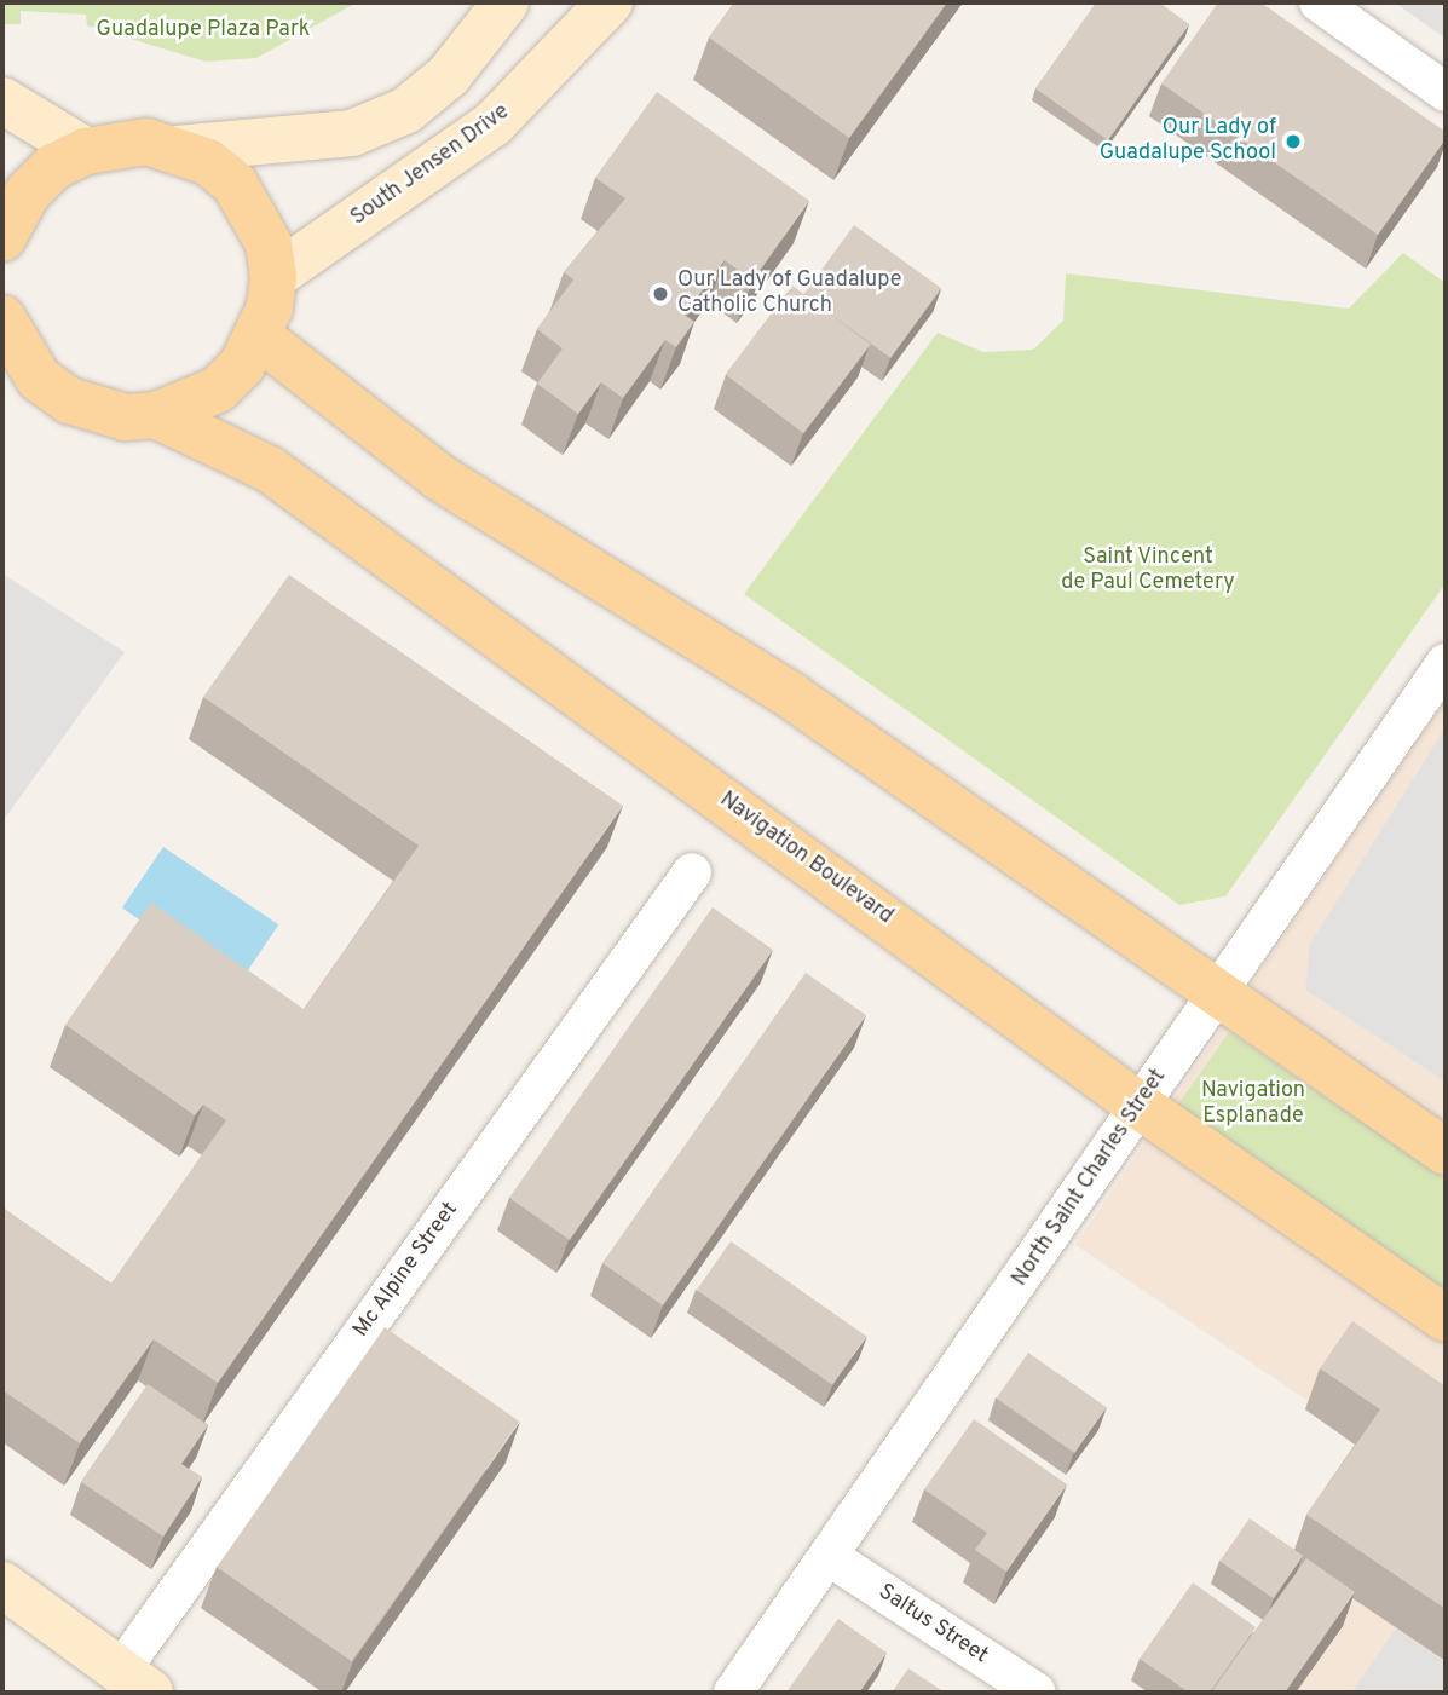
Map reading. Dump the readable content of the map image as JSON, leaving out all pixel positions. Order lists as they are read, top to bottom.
{
  "streets": {
    "main road": ["South Jensen Drive", "Navigation Boulevard"],
    "street": ["North Saint Charles Street", "Mc Alpine Street", "Saltus Street"]
  },
  "crossings": [
    ["Navigation Boulevard", "North Saint Charles Street"],
    ["North Saint Charles Street", "Saltus Street"]
  ],
  "parks": ["Guadalupe Plaza Park", "Saint Vincent de Paul Cemetery", "Navigation Esplanade"],
  "places": ["Our Lady of Guadalupe School", "Our Lady of Guadalupe Catholic Church"]
}
